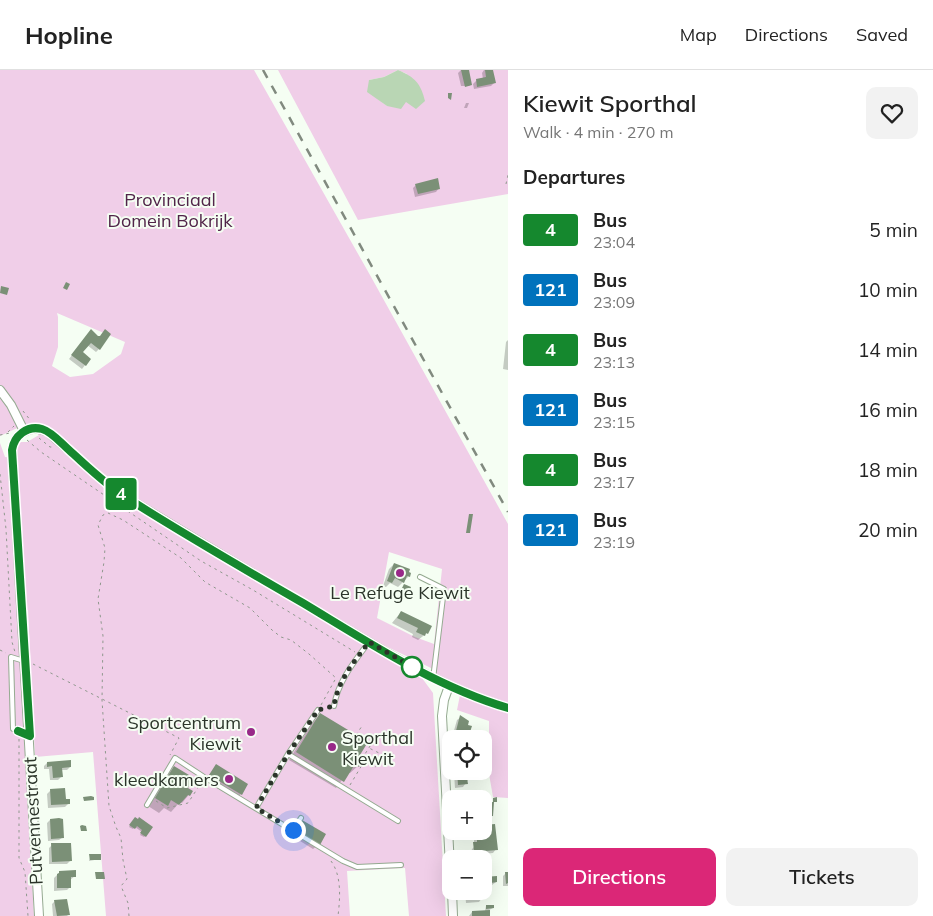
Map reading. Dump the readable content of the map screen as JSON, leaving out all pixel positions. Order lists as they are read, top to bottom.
{
  "streets": {
    "street": ["Putvennestraat"]
  },
  "parks": ["Provinciaal Domein Bokrijk"],
  "places": [
    "Le Refuge Kiewit",
    "Sportcentrum Kiewit",
    "Sporthal Kiewit",
    "kleedkamers"
  ],
  "lines": ["bus line 4"],
  "page": {
    "header": "Hopline",
    "nav": ["Map", "Directions", "Saved"],
    "on_map": "4",
    "heading": [
      ["Kiewit Sporthal", "Walk · 4 min · 270 m"],
      "Departures"
    ],
    "list": [
      {
        "mark": "4",
        "name": "Bus",
        "note": "23:04",
        "value": "5 min"
      },
      {
        "mark": "121",
        "name": "Bus",
        "note": "23:09",
        "value": "10 min"
      },
      {
        "mark": "4",
        "name": "Bus",
        "note": "23:13",
        "value": "14 min"
      },
      {
        "mark": "121",
        "name": "Bus",
        "note": "23:15",
        "value": "16 min"
      },
      {
        "mark": "4",
        "name": "Bus",
        "note": "23:17",
        "value": "18 min"
      },
      {
        "mark": "121",
        "name": "Bus",
        "note": "23:19",
        "value": "20 min"
      }
    ],
    "map_buttons": ["+", "−"],
    "buttons": ["Directions", "Tickets"]
  }
}
